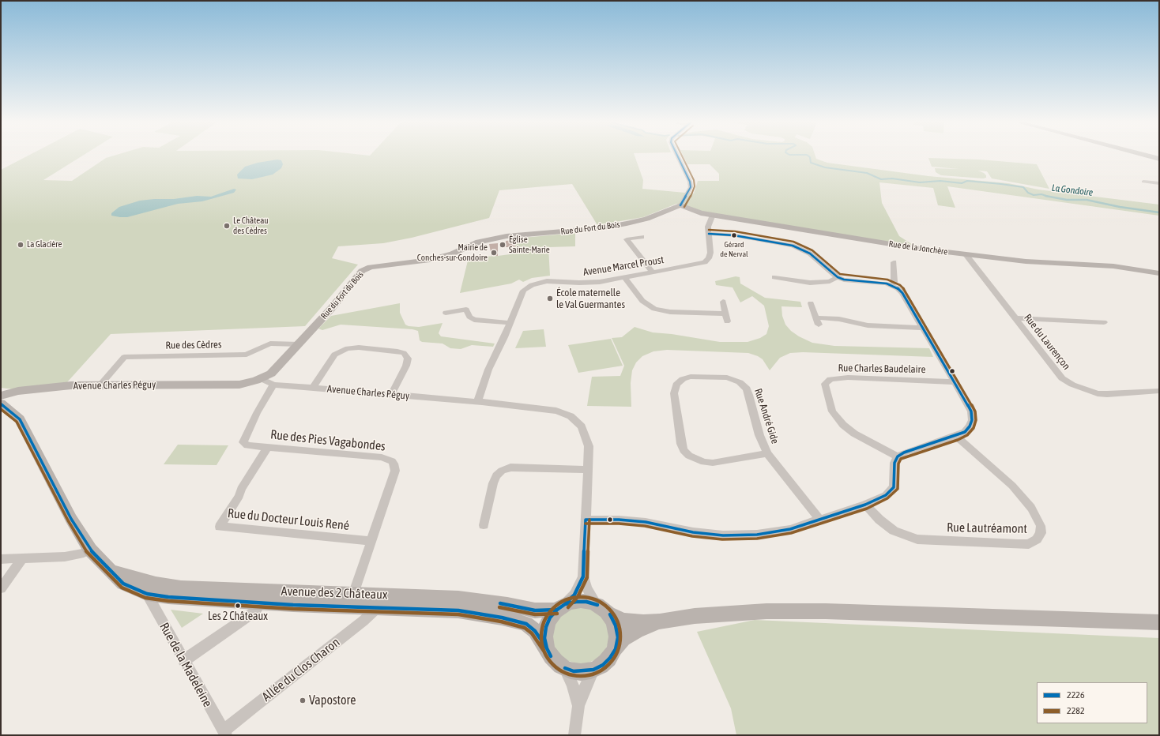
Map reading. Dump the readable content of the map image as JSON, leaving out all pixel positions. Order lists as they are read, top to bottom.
{
  "streets": {
    "main road": [
      "Rue du Fort du Bois",
      "Rue de la Jonchère",
      "Avenue Charles Péguy",
      "Avenue des 2 Châteaux"
    ],
    "street": [
      "Avenue Marcel Proust",
      "Rue du Laurençon",
      "Rue des Cèdres",
      "Rue Charles Baudelaire",
      "Rue André Gide",
      "Rue des Pies Vagabondes",
      "Rue du Docteur Louis René",
      "Rue Lautréamont",
      "Rue de la Madeleine",
      "Allée du Clos Charon"
    ]
  },
  "crossings": [
    ["Rue du Fort du Bois", "Rue de la Jonchère"],
    ["Rue du Fort du Bois", "Rue des Cèdres"],
    ["Rue du Fort du Bois", "Avenue Charles Péguy"],
    ["Rue de la Jonchère", "Avenue Marcel Proust"],
    ["Rue de la Jonchère", "Rue du Laurençon"],
    ["Avenue Marcel Proust", "Avenue Charles Péguy"],
    ["Rue des Cèdres", "Avenue Charles Péguy"],
    ["Avenue Charles Péguy", "Rue des Pies Vagabondes"],
    ["Avenue Charles Péguy", "Avenue des 2 Châteaux"],
    ["Rue des Pies Vagabondes", "Rue du Docteur Louis René"],
    ["Rue des Pies Vagabondes", "Avenue des 2 Châteaux"],
    ["Avenue des 2 Châteaux", "Rue de la Madeleine"],
    ["Avenue des 2 Châteaux", "Allée du Clos Charon"],
    ["Rue de la Madeleine", "Allée du Clos Charon"]
  ],
  "water": ["La Gondoire"],
  "places": [
    "Le Château des Cèdres",
    "Gérard de Nerval",
    "La Glacière",
    "Église Sainte-Marie",
    "Mairie de Conches-sur-Gondoire",
    "École maternelle le Val Guermantes",
    "Les 2 Châteaux",
    "Vapostore"
  ],
  "lines": ["transit line 2226", "transit line 2282"],
  "legend": ["2226", "2282"]
}
